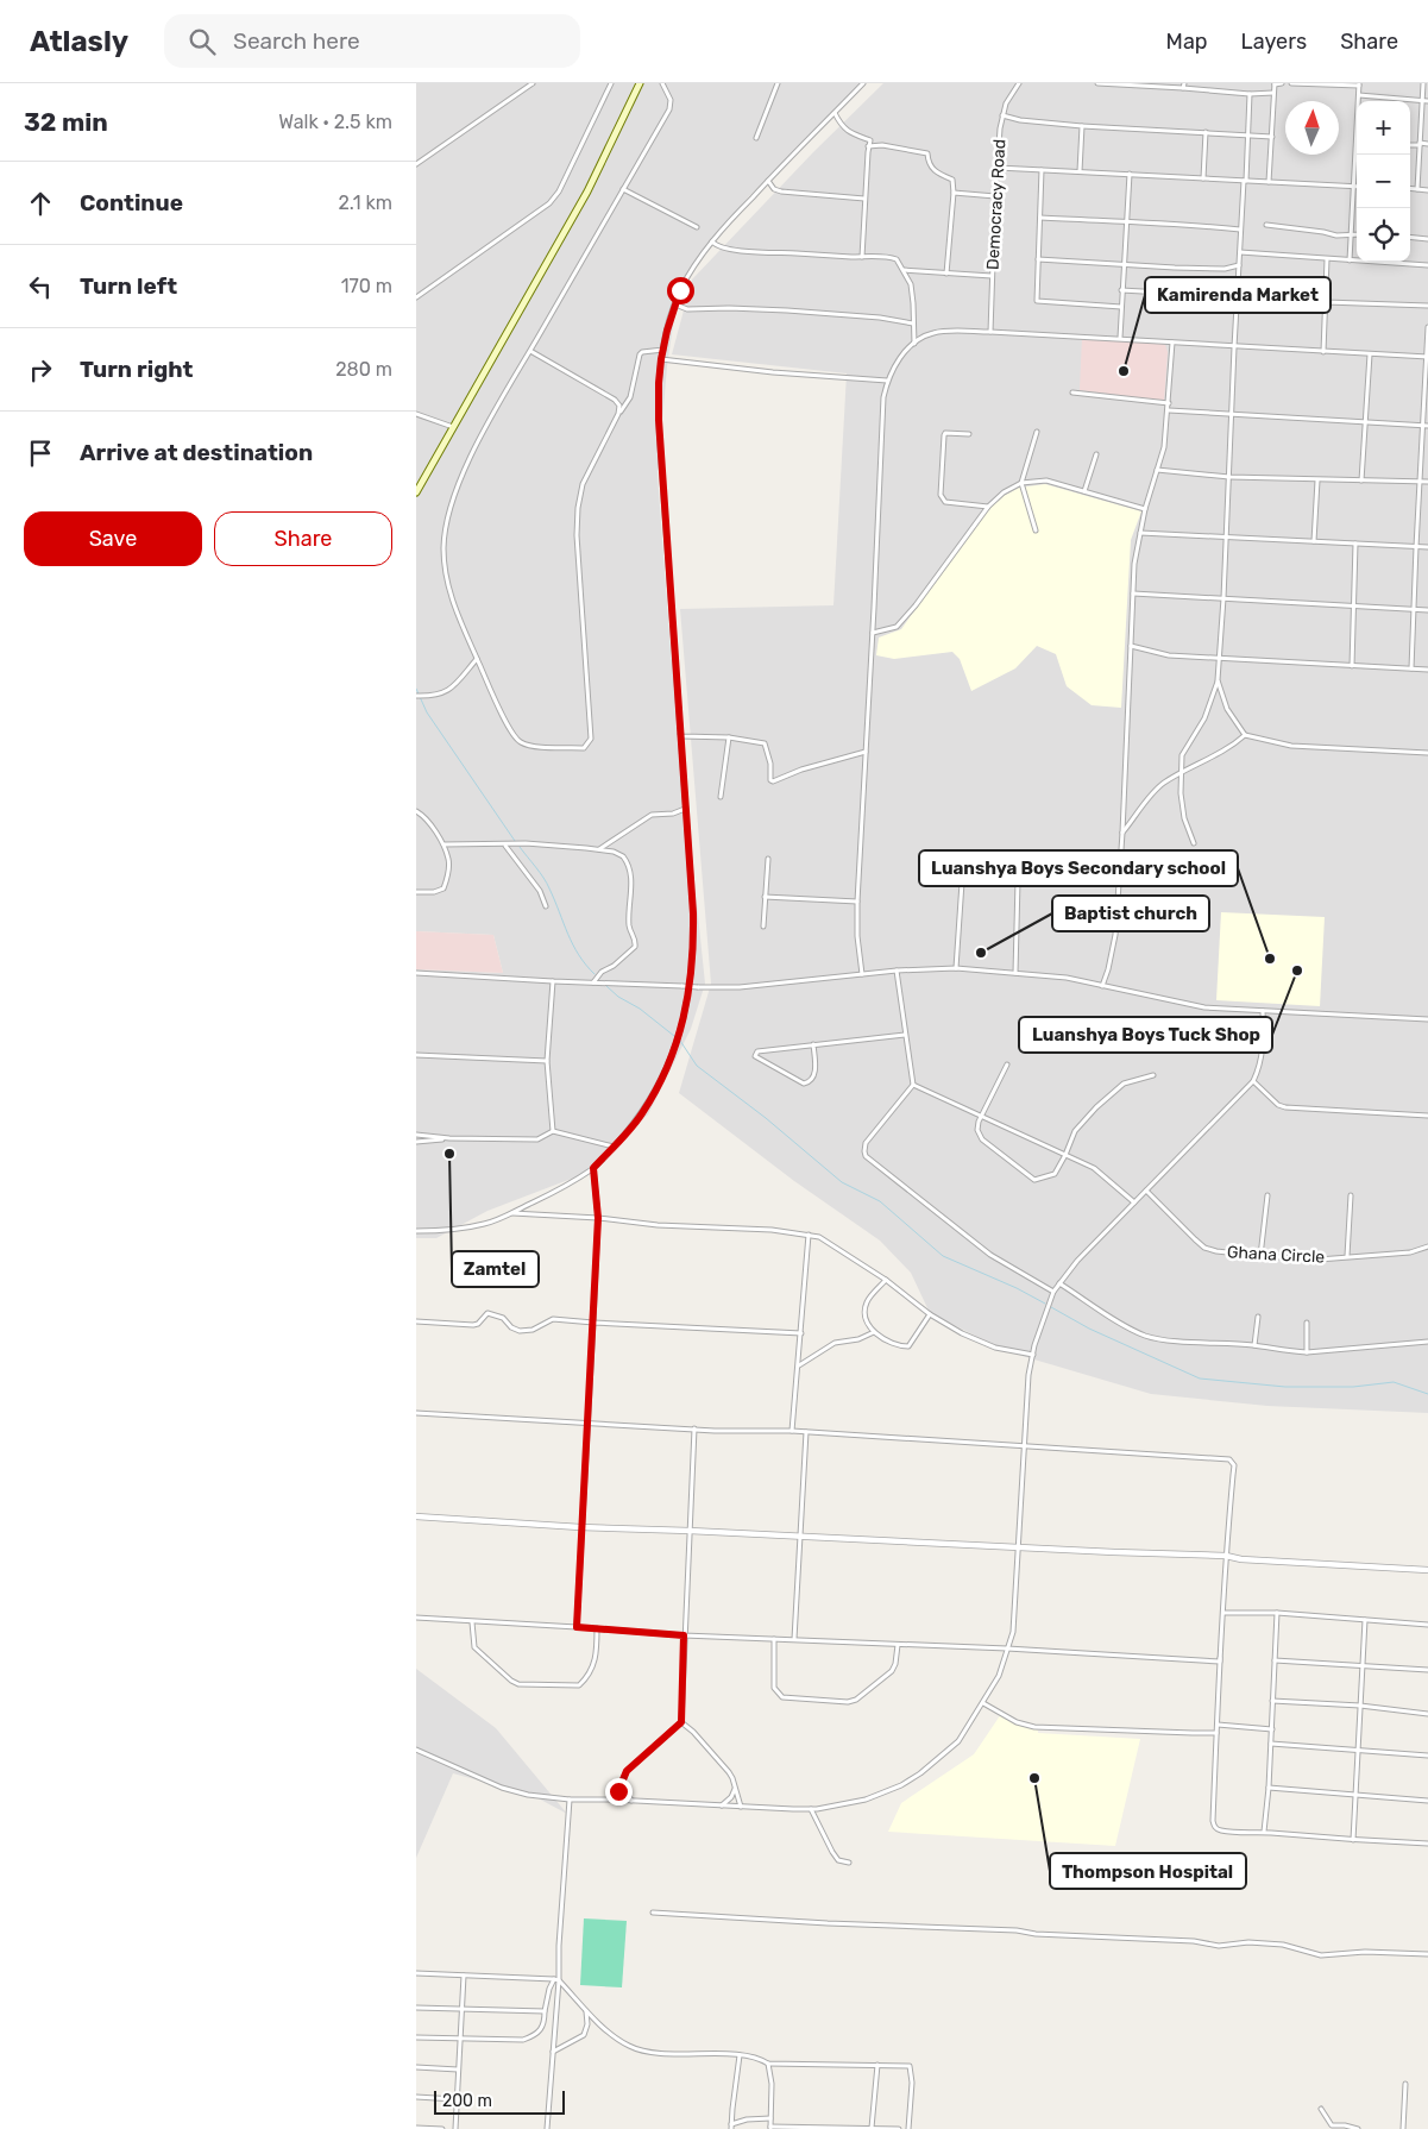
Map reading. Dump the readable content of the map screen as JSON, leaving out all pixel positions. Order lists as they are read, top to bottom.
{
  "streets": {
    "street": ["Democracy Road", "Ghana Circle"]
  },
  "places": [
    "Kamirenda Market",
    "Baptist church",
    "Luanshya Boys Secondary school",
    "Luanshya Boys Tuck Shop",
    "Zamtel",
    "Thompson Hospital"
  ],
  "scale_bar": "200 m",
  "north": "top",
  "page": {
    "header": "Atlasly",
    "search": "Search here",
    "nav": ["Map", "Layers", "Share"],
    "heading": ["32 min", "Walk · 2.5 km"],
    "map_buttons": ["+", "−"],
    "list": [
      ["Continue", "2.1 km"],
      ["Turn left", "170 m"],
      ["Turn right", "280 m"],
      "Arrive at destination"
    ],
    "buttons": ["Save", "Share"],
    "scale": "200 m"
  }
}
